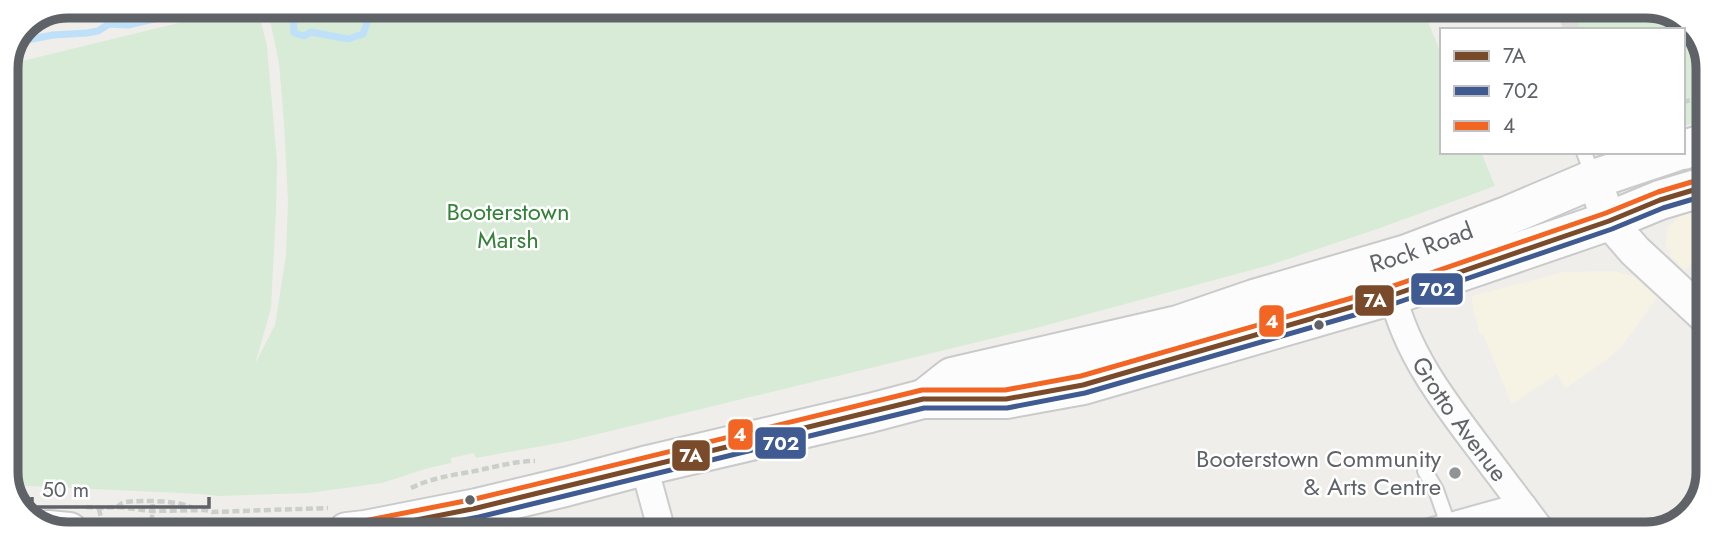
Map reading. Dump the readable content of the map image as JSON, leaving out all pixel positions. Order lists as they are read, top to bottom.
{
  "streets": {
    "main road": ["Rock Road"],
    "street": ["Grotto Avenue"]
  },
  "crossings": [
    ["Rock Road", "Grotto Avenue"]
  ],
  "parks": ["Booterstown Marsh"],
  "places": ["Booterstown Community & Arts Centre"],
  "lines": ["transit line 4", "transit line 7A", "transit line 702"],
  "legend": ["7A", "702", "4"],
  "scale_bar": "50 m"
}
